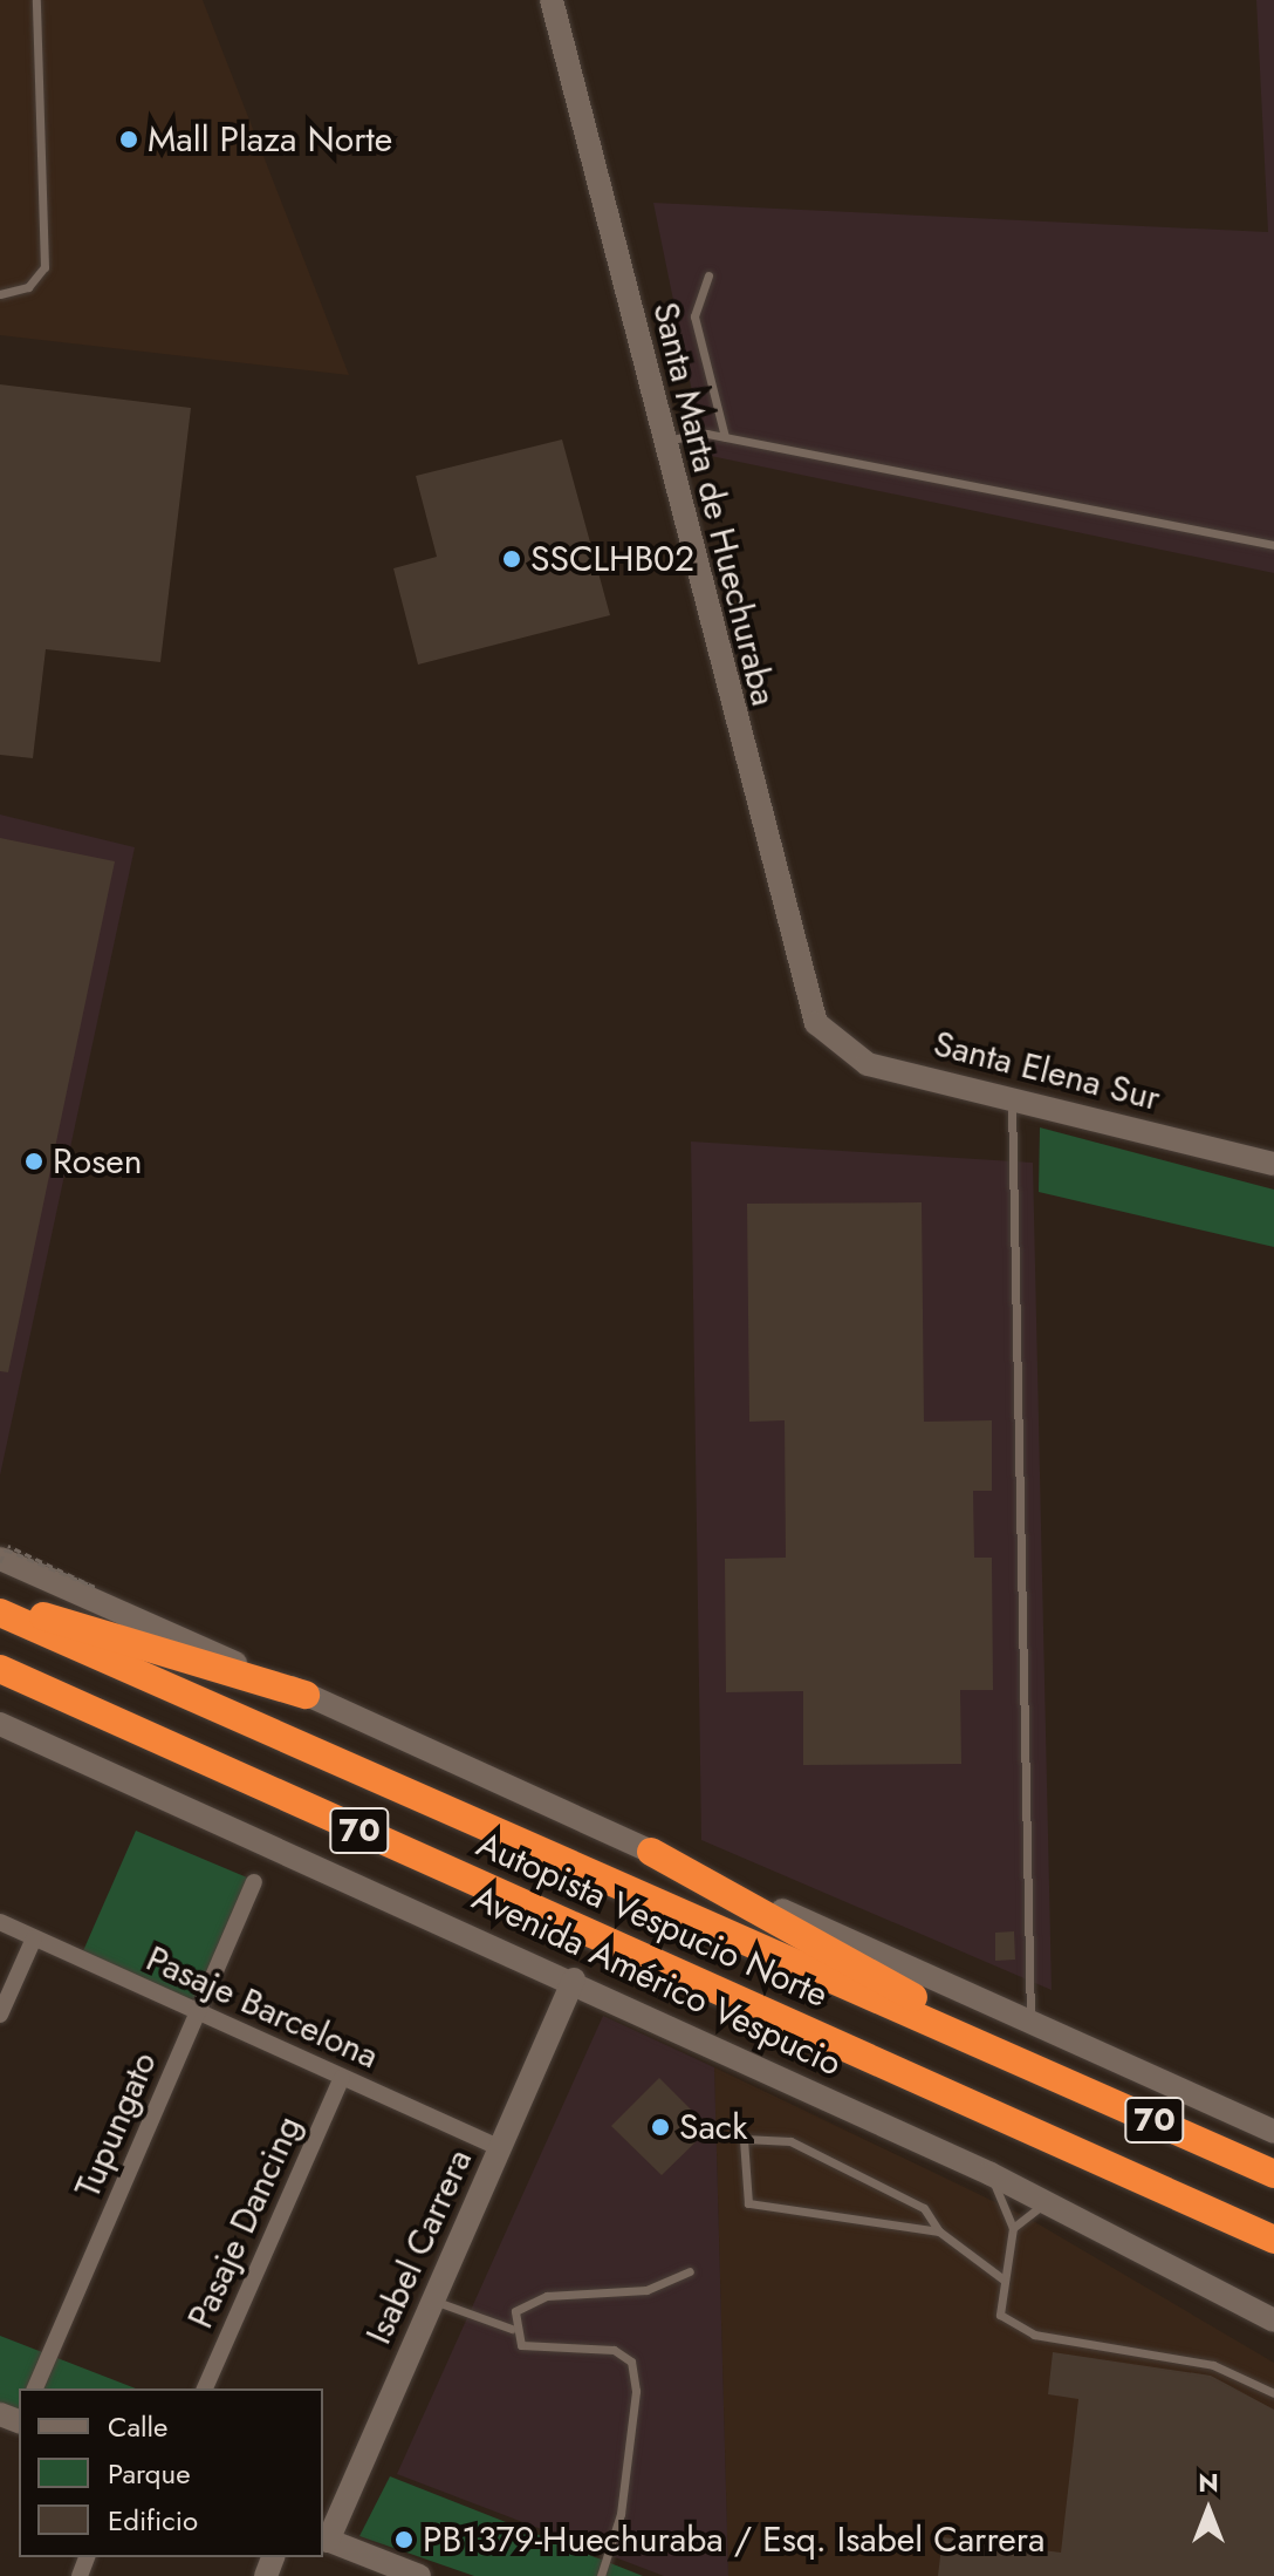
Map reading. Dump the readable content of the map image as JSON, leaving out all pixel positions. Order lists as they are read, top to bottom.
{
  "streets": {
    "highway": ["70", "Autopista Vespucio Norte"],
    "main road": [
      "Santa Marta de Huechuraba",
      "Santa Elena Sur",
      "Avenida Américo Vespucio",
      "Isabel Carrera"
    ],
    "street": ["Pasaje Barcelona", "Tupungato", "Pasaje Dancing"]
  },
  "crossings": [
    ["Santa Marta de Huechuraba", "Santa Elena Sur"],
    ["Avenida Américo Vespucio", "Isabel Carrera"],
    ["Pasaje Barcelona", "Tupungato"],
    ["Pasaje Barcelona", "Pasaje Dancing"],
    ["Pasaje Barcelona", "Isabel Carrera"]
  ],
  "places": [
    "Mall Plaza Norte",
    "SSCLHB02",
    "Rosen",
    "Sack",
    "PB1379-Huechuraba / Esq. Isabel Carrera"
  ],
  "legend": ["Calle", "Parque", "Edificio"],
  "north": "top"
}
